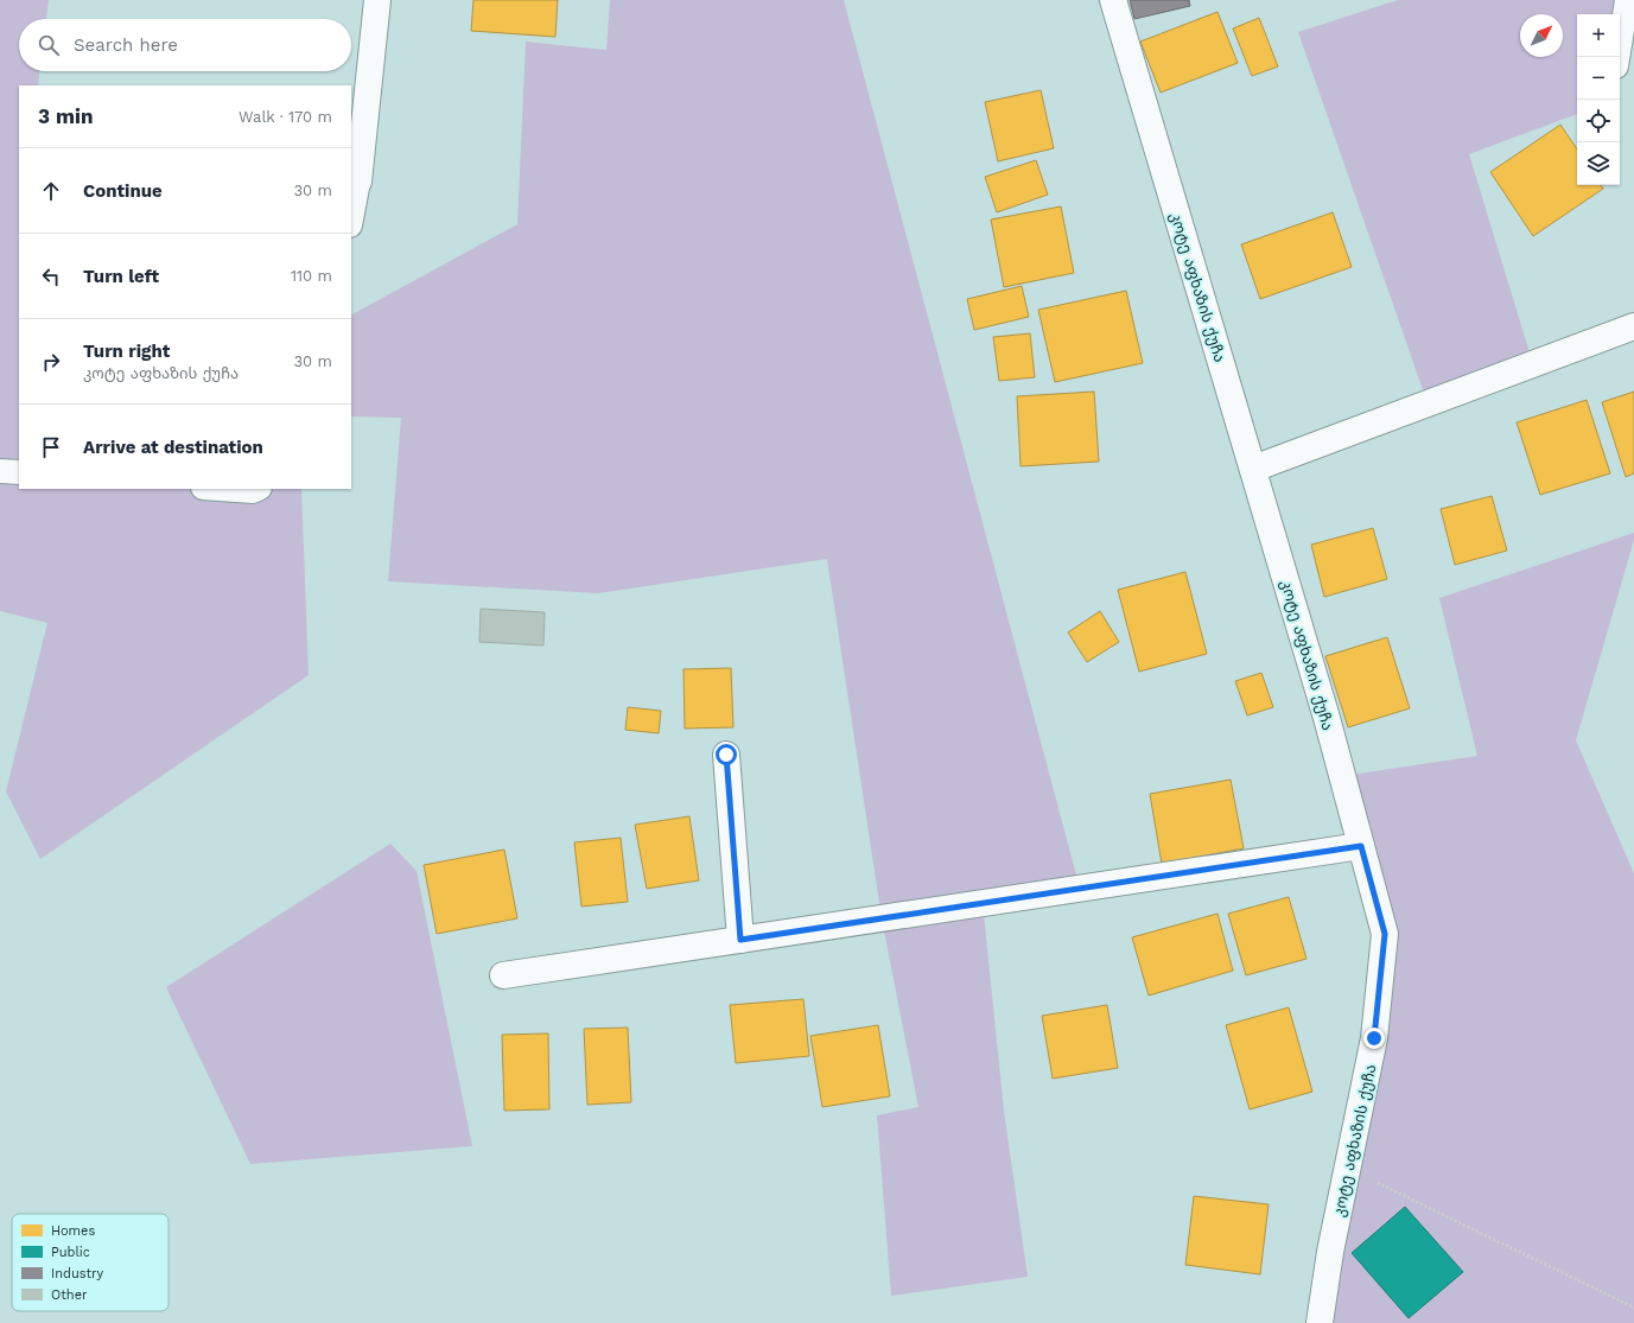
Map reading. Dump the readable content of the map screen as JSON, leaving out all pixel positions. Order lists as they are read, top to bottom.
{
  "streets": {
    "street": ["კოტე აფხაზის ქუჩა"]
  },
  "legend": [
    "Homes",
    "Public",
    "Industry",
    "Other"
  ],
  "north": "top right",
  "page": {
    "map_buttons": ["+", "−"],
    "search": "Search here",
    "heading": ["3 min", "Walk · 170 m"],
    "list": [
      ["Continue", "30 m"],
      ["Turn left", "110 m"],
      ["Turn right", "კოტე აფხაზის ქუჩა", "30 m"],
      "Arrive at destination"
    ]
  }
}
